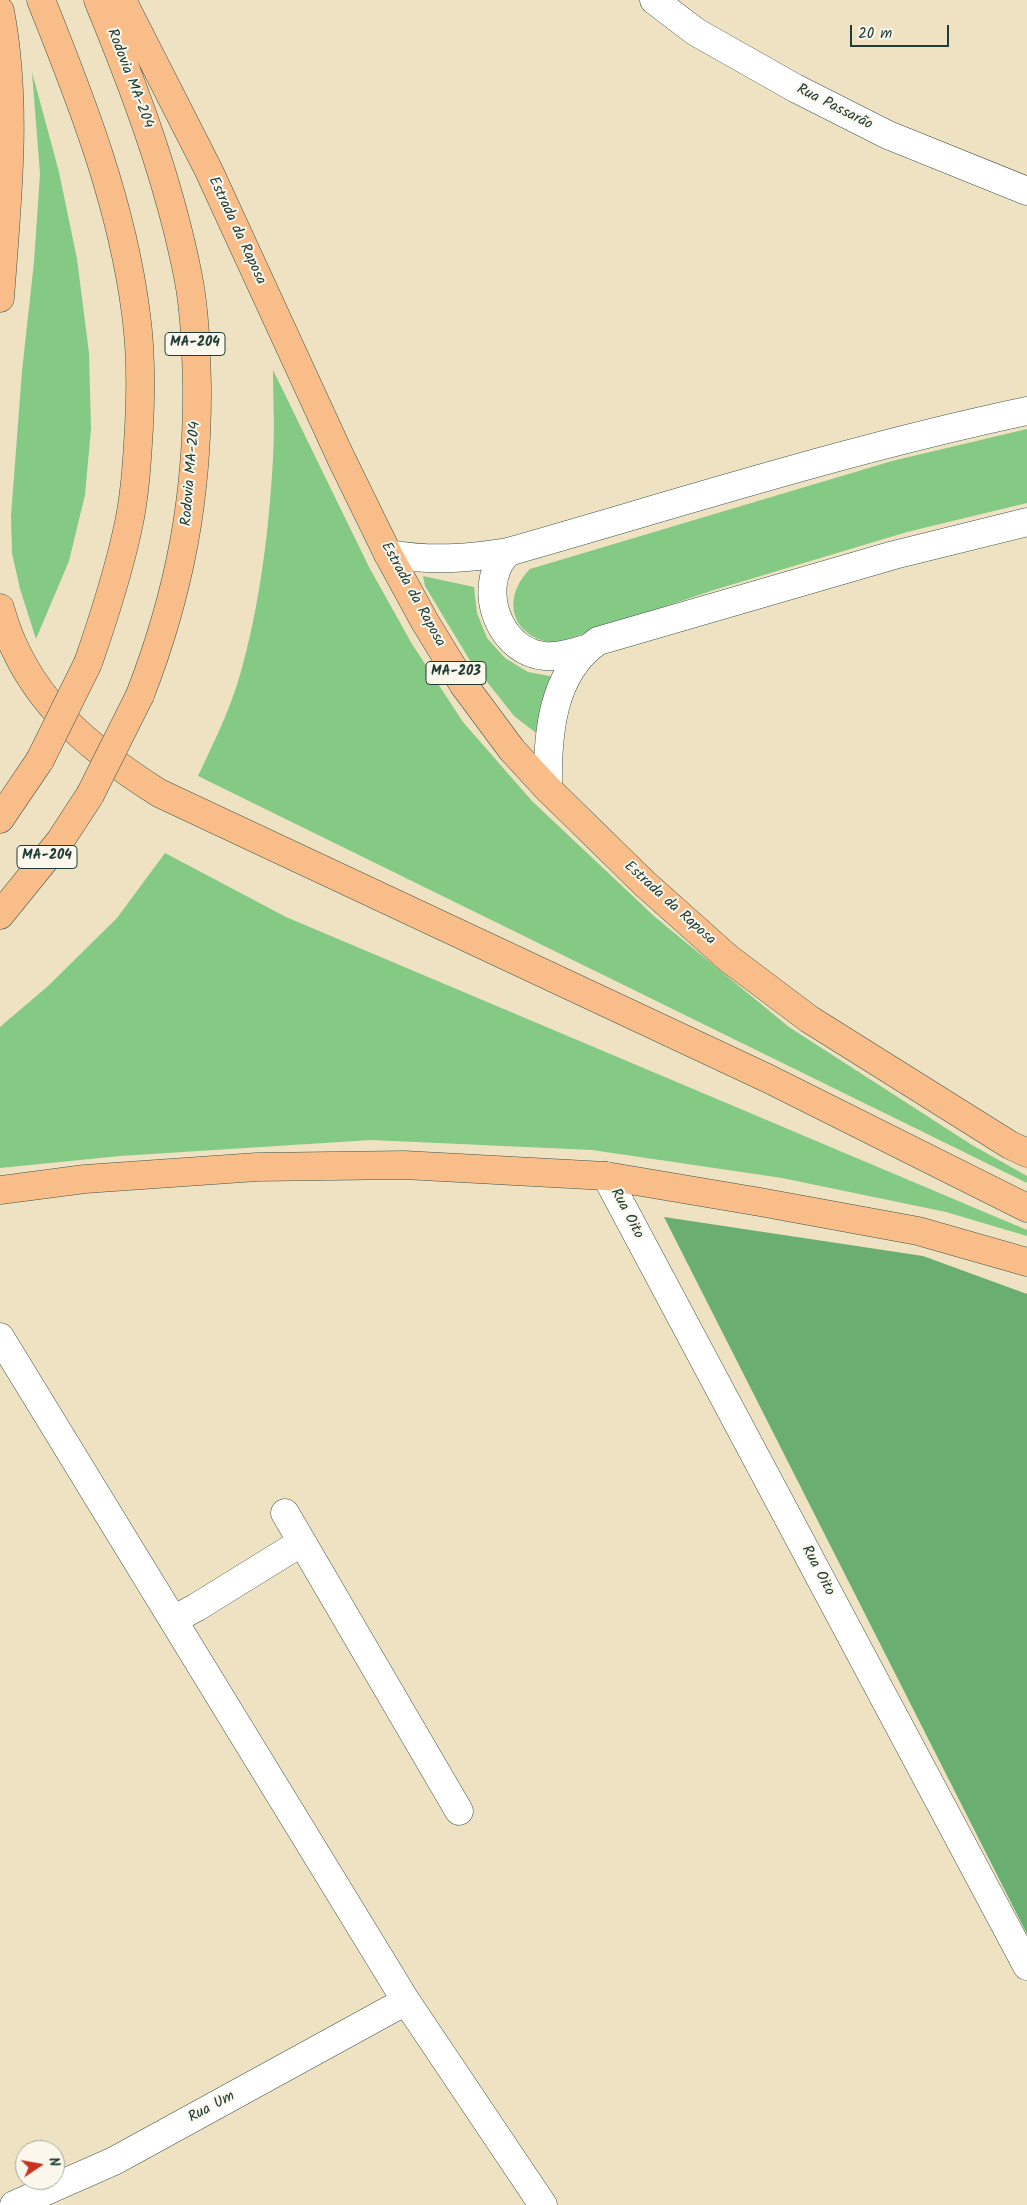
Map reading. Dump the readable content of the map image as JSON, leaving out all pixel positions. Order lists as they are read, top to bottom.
{
  "streets": {
    "main road": [
      "Rodovia MA-204",
      "Estrada da Raposa",
      "MA-204",
      "MA-203"
    ],
    "street": ["Rua Passarão", "Rua Oito", "Rua Um"]
  },
  "scale_bar": "20 m",
  "north": "right"
}
